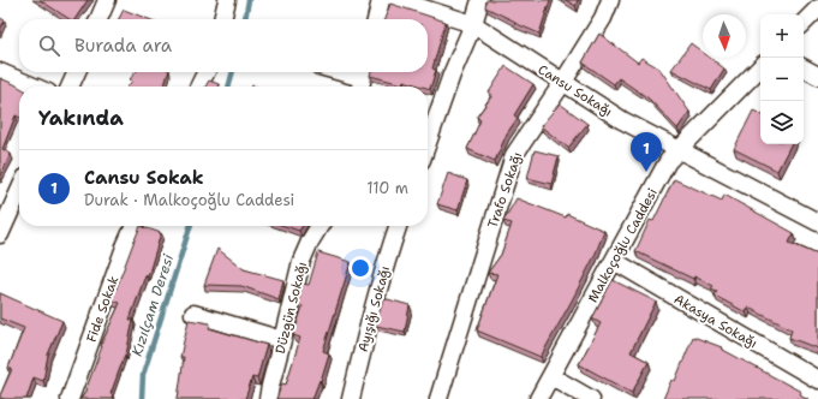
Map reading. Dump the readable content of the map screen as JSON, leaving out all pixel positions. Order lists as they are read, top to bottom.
{
  "streets": {
    "street": [
      "Cansu Sokağı",
      "Trafo Sokağı",
      "Malkoçoğlu Caddesi",
      "Düzgün Sokağı",
      "Fide Sokak",
      "Ayışığı Sokağı",
      "Akasya Sokağı"
    ]
  },
  "crossings": [
    ["Cansu Sokağı", "Trafo Sokağı"],
    ["Cansu Sokağı", "Malkoçoğlu Caddesi"],
    ["Malkoçoğlu Caddesi", "Akasya Sokağı"]
  ],
  "water": ["Kızılçam Deresi"],
  "north": "bottom",
  "page": {
    "map_buttons": ["+", "−"],
    "search": "Burada ara",
    "heading": "Yakında",
    "pins": "1",
    "list": [
      {
        "mark": "1",
        "name": "Cansu Sokak",
        "note": "Durak · Malkoçoğlu Caddesi",
        "value": "110 m"
      }
    ]
  }
}
